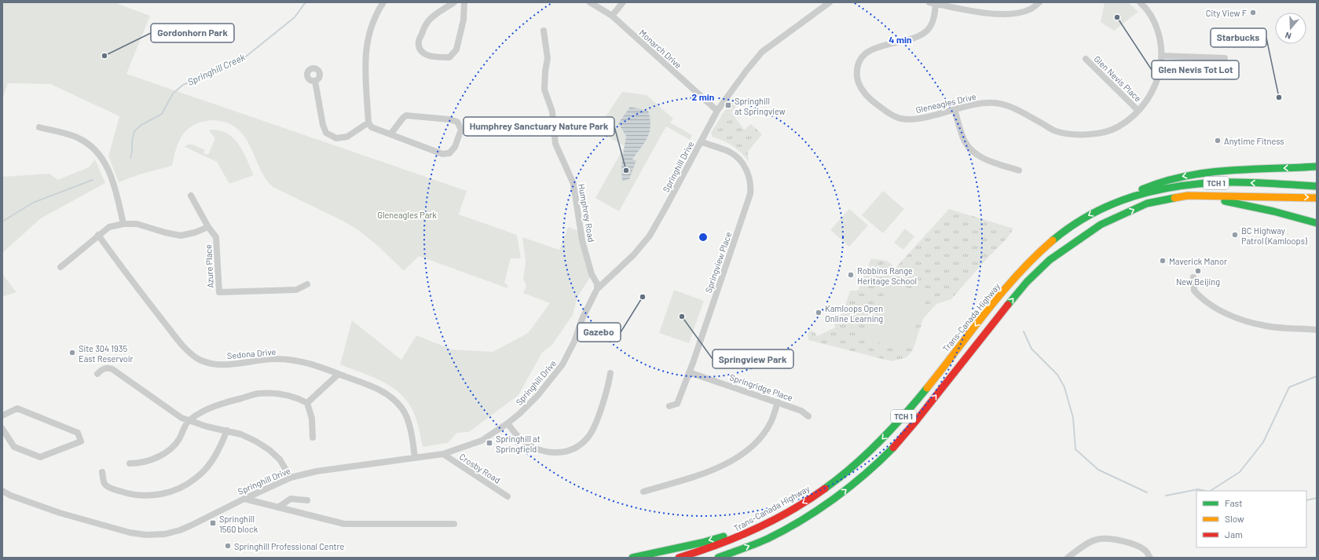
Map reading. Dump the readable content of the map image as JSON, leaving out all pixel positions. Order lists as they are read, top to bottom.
{
  "streets": {
    "highway": ["TCH 1", "Trans-Canada Highway"],
    "street": [
      "Monarch Drive",
      "Glen Nevis Place",
      "Gleneagles Drive",
      "Springhill Drive",
      "Humphrey Road",
      "Springview Place",
      "Azure Place",
      "Sedona Drive",
      "Springridge Place",
      "Crosby Road"
    ]
  },
  "crossings": [
    ["Monarch Drive", "Springhill Drive"],
    ["Glen Nevis Place", "Gleneagles Drive"],
    ["Springhill Drive", "Humphrey Road"],
    ["Springhill Drive", "Springview Place"],
    ["Springhill Drive", "Sedona Drive"],
    ["Springhill Drive", "Crosby Road"],
    ["Springview Place", "Springridge Place"]
  ],
  "water": ["Springhill Creek"],
  "parks": ["Gleneagles Park"],
  "places": {
    "other": [
      "City View F",
      "Glen Nevis Tot Lot",
      "Gordonhorn Park",
      "Starbucks",
      "Anytime Fitness",
      "Humphrey Sanctuary Nature Park",
      "BC Highway Patrol (Kamloops)",
      "Maverick Manor",
      "New Beijing",
      "Robbins Range Heritage School",
      "Gazebo",
      "Kamloops Open Online Learning",
      "Springview Park",
      "Site 304 1935 East Reservoir",
      "Springhill Professional Centre"
    ],
    "transit": ["Springhill at Springview", "Springhill at Springfield", "Springhill 1560 block"]
  },
  "legend": ["Fast", "Slow", "Jam"],
  "north": "bottom",
  "rings": ["4 min", "2 min"]
}
